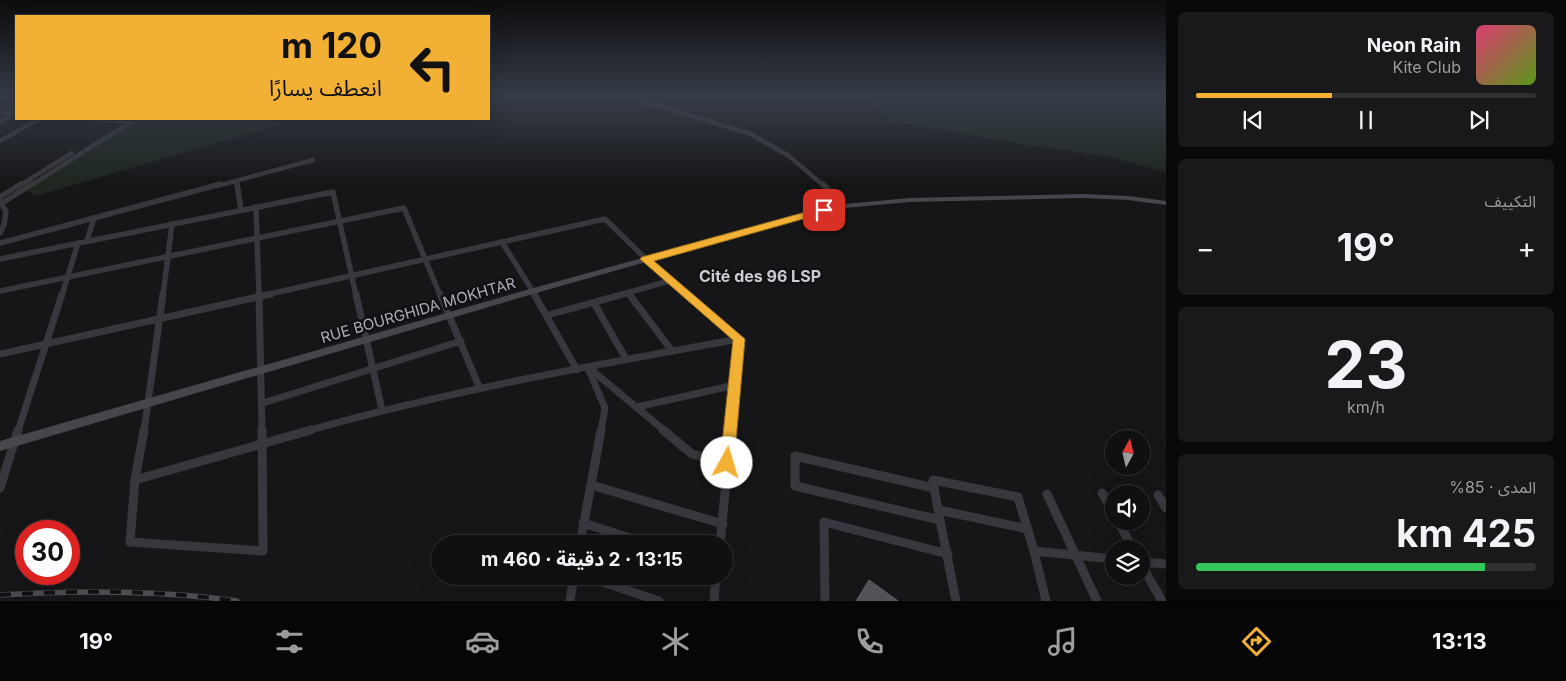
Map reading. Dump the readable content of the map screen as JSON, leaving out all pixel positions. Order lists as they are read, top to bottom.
{
  "streets": {
    "main road": ["RUE BOURGHIDA MOKHTAR"]
  },
  "districts": ["Cité des 96 LSP"],
  "north": "top",
  "page": {
    "turn": ["120 m", "انعطف يسارًا"],
    "song": ["Neon Rain", "Kite Club"],
    "tile": [
      "التكييف",
      ["23", "km/h"],
      ["المدى · 85%", "425 km"]
    ],
    "heat": ["−", "19°", "+"],
    "limit": "30",
    "trip": "13:15 · 2 دقيقة · 460 m",
    "tabs": ["13:13", "19°"]
  }
}
